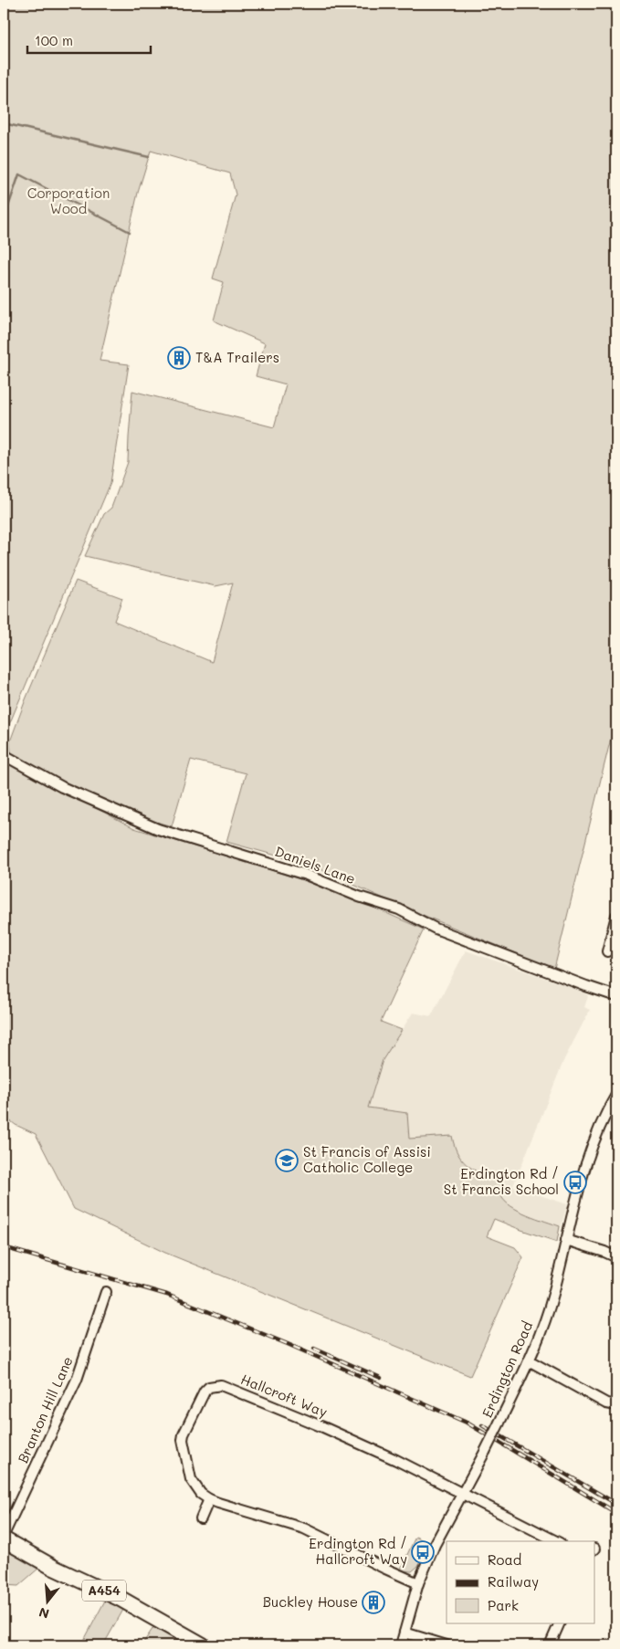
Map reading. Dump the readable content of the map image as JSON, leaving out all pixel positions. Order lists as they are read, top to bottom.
{
  "streets": {
    "main road": ["A454"],
    "street": [
      "Daniels Lane",
      "Erdington Road",
      "Hallcroft Way",
      "Branton Hill Lane"
    ]
  },
  "crossings": [
    ["Erdington Road", "Hallcroft Way"]
  ],
  "parks": ["Corporation Wood"],
  "places": {
    "building": ["T&A Trailers", "Buckley House"],
    "school or university": ["St Francis of Assisi Catholic College"],
    "bus stop": ["Erdington Rd / St Francis School", "Erdington Rd / Hallcroft Way"]
  },
  "legend": ["Road", "Railway", "Park"],
  "scale_bar": "100 m",
  "north": "bottom"
}
